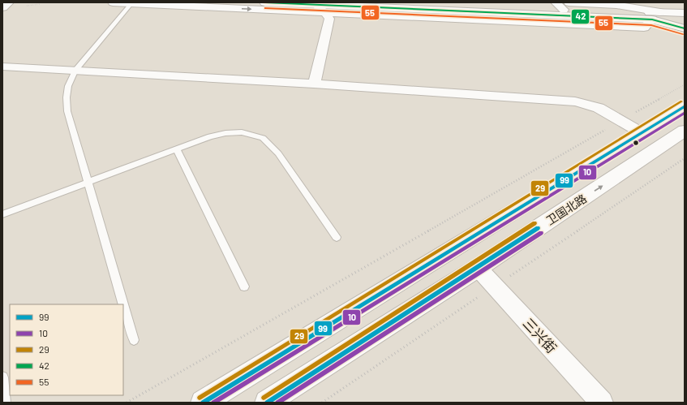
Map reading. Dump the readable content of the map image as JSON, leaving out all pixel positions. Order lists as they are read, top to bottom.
{
  "streets": {
    "main road": ["卫国北路"],
    "street": ["三兴街"]
  },
  "crossings": [
    ["卫国北路", "三兴街"]
  ],
  "lines": [
    "transit line 42",
    "transit line 55",
    "transit line 29",
    "transit line 99",
    "transit line 10"
  ],
  "legend": [
    "99",
    "10",
    "29",
    "42",
    "55"
  ]
}
